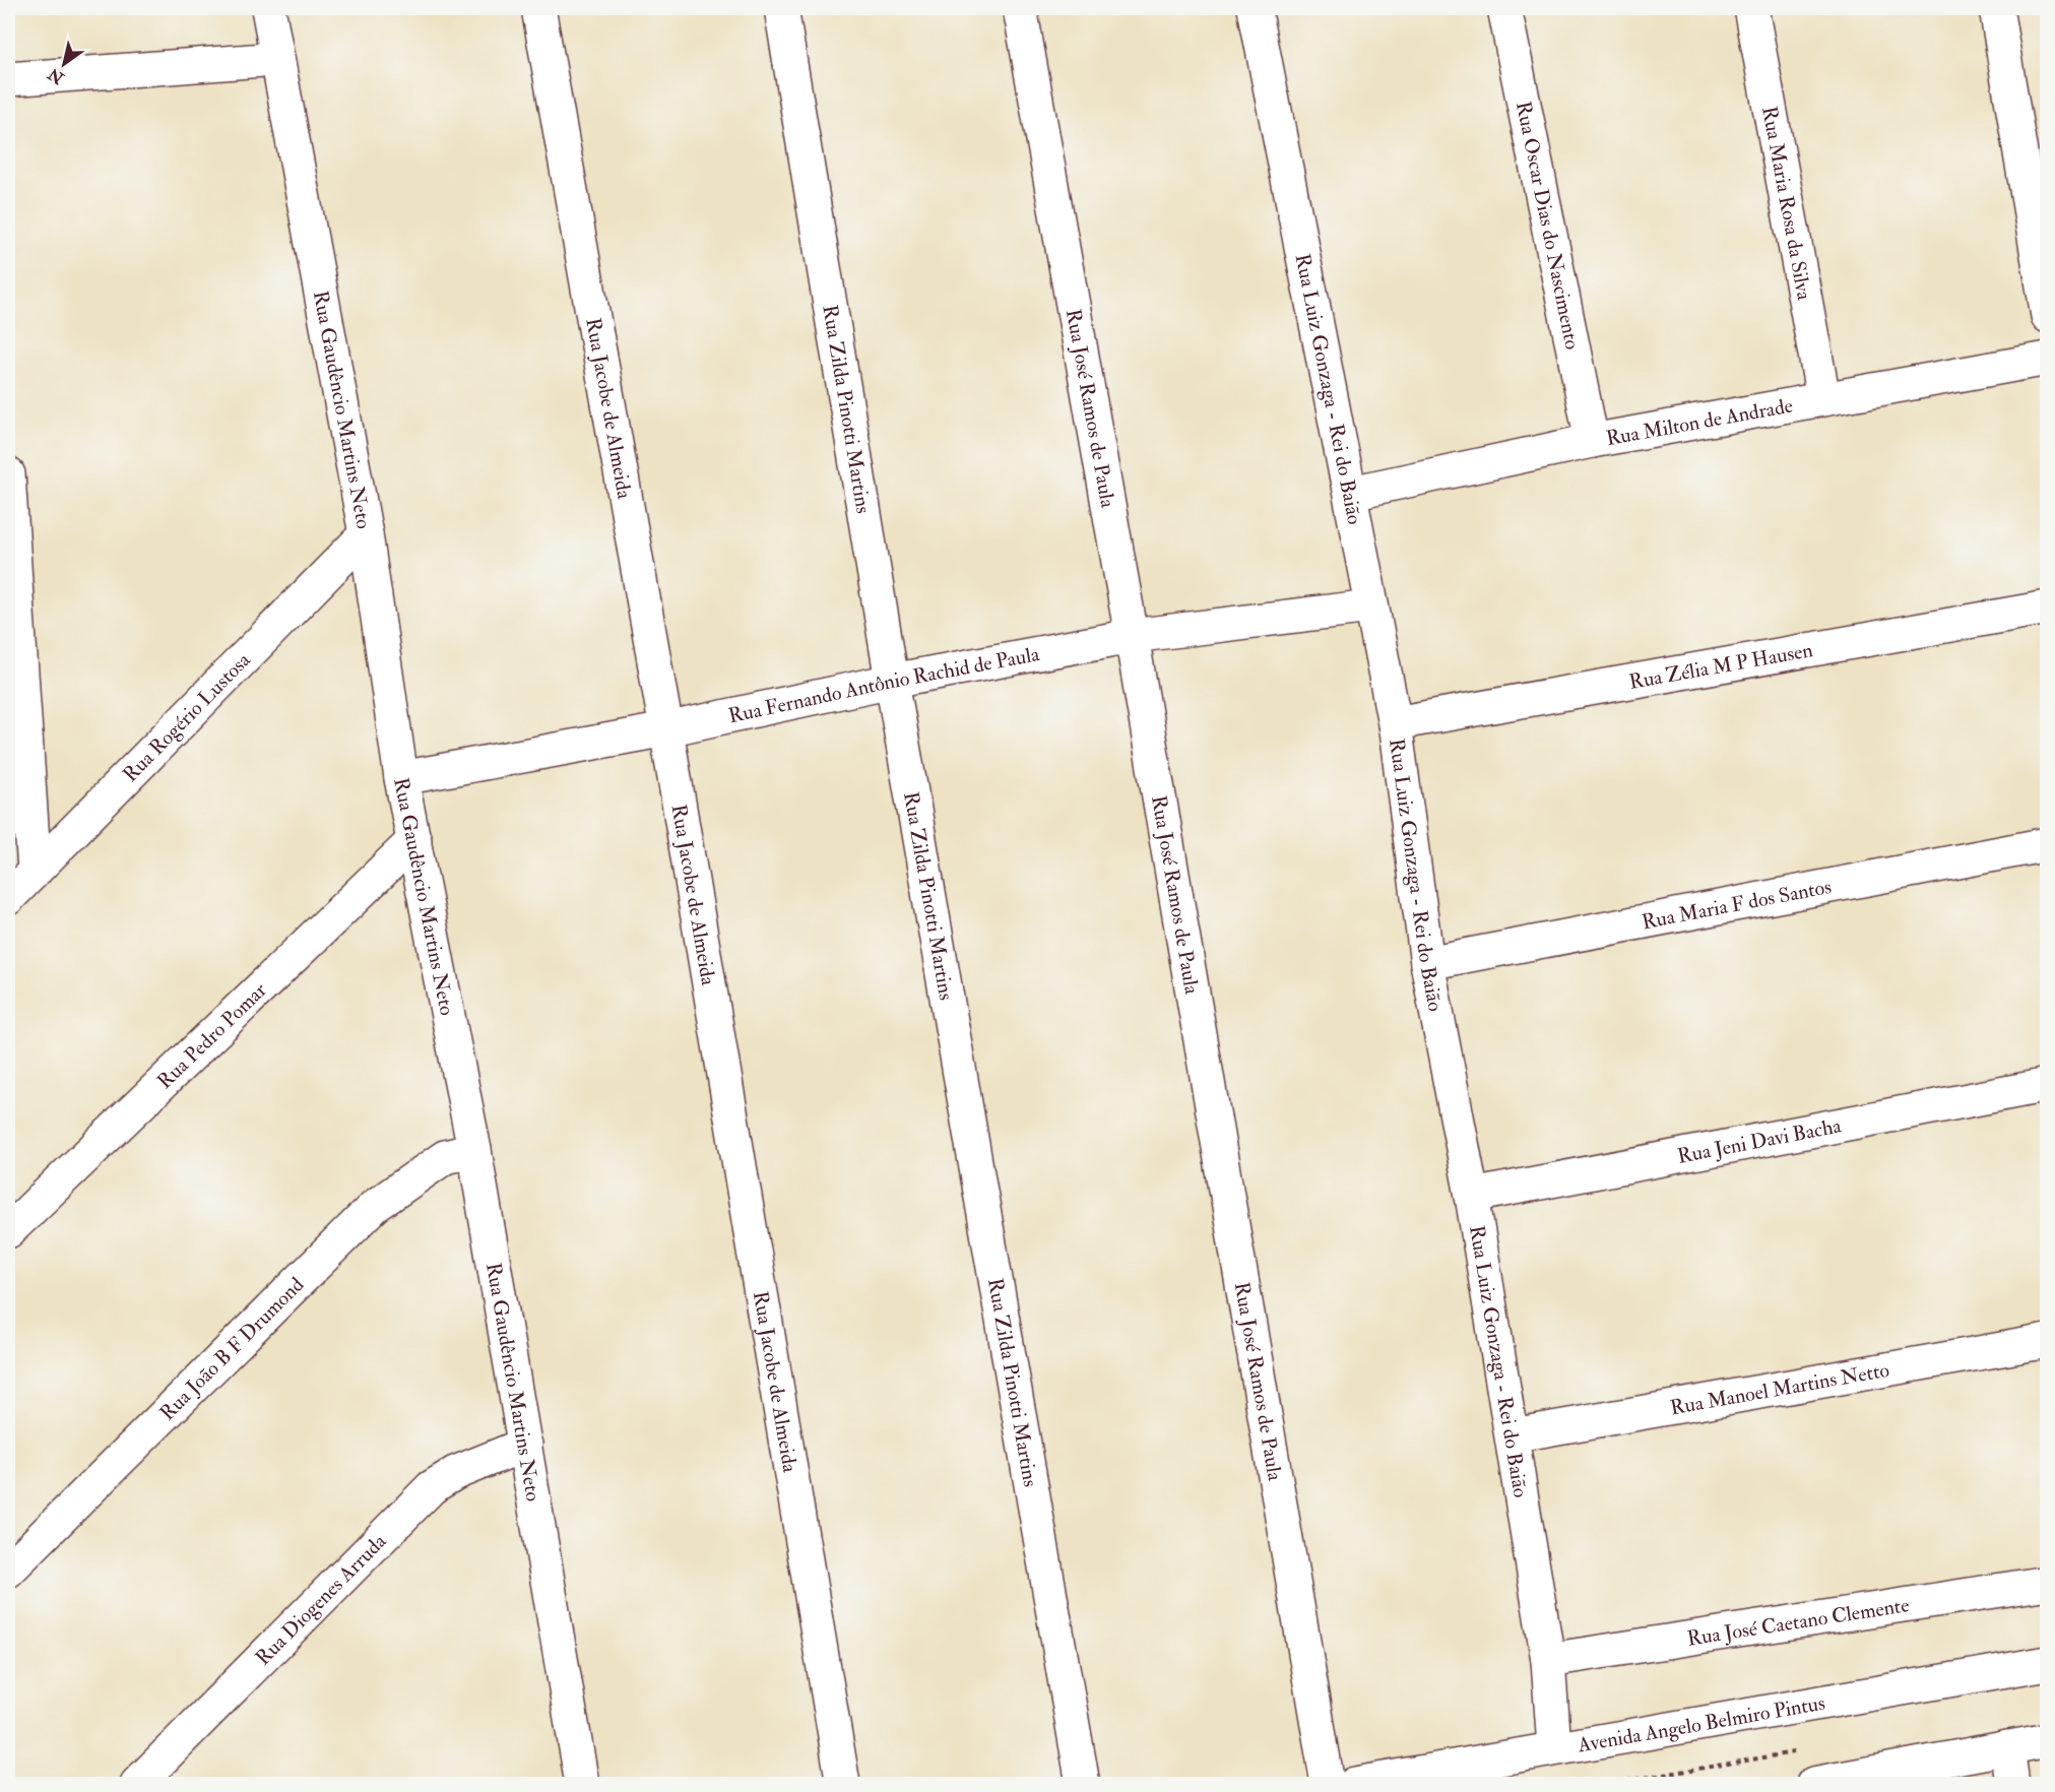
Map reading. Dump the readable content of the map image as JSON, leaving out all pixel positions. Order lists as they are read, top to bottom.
{
  "streets": {
    "street": [
      "Rua Maria Rosa da Silva",
      "Rua Oscar Dias do Nascimento",
      "Rua Luiz Gonzaga - Rei do Baião",
      "Rua Gaudêncio Martins Neto",
      "Rua Jacobe de Almeida",
      "Rua Zilda Pinotti Martins",
      "Rua José Ramos de Paula",
      "Rua Milton de Andrade",
      "Rua Zélia M P Hausen",
      "Rua Fernando Antônio Rachid de Paula",
      "Rua Rogério Lustosa",
      "Rua Maria F dos Santos",
      "Rua Pedro Pomar",
      "Rua Jeni Davi Bacha",
      "Rua João B F Drumond",
      "Rua Manoel Martins Netto",
      "Rua Diogenes Arruda",
      "Rua José Caetano Clemente",
      "Avenida Angelo Belmiro Pintus"
    ]
  },
  "crossings": [
    ["Rua Maria Rosa da Silva", "Rua Milton de Andrade"],
    ["Rua Oscar Dias do Nascimento", "Rua Milton de Andrade"],
    ["Rua Luiz Gonzaga - Rei do Baião", "Rua Milton de Andrade"],
    ["Rua Luiz Gonzaga - Rei do Baião", "Rua Zélia M P Hausen"],
    ["Rua Luiz Gonzaga - Rei do Baião", "Rua Fernando Antônio Rachid de Paula"],
    ["Rua Luiz Gonzaga - Rei do Baião", "Rua Maria F dos Santos"],
    ["Rua Luiz Gonzaga - Rei do Baião", "Rua Jeni Davi Bacha"],
    ["Rua Luiz Gonzaga - Rei do Baião", "Rua Manoel Martins Netto"],
    ["Rua Luiz Gonzaga - Rei do Baião", "Rua José Caetano Clemente"],
    ["Rua Luiz Gonzaga - Rei do Baião", "Avenida Angelo Belmiro Pintus"],
    ["Rua Gaudêncio Martins Neto", "Rua Fernando Antônio Rachid de Paula"],
    ["Rua Gaudêncio Martins Neto", "Rua Rogério Lustosa"],
    ["Rua Gaudêncio Martins Neto", "Rua Pedro Pomar"],
    ["Rua Gaudêncio Martins Neto", "Rua João B F Drumond"],
    ["Rua Gaudêncio Martins Neto", "Rua Diogenes Arruda"],
    ["Rua Jacobe de Almeida", "Rua Fernando Antônio Rachid de Paula"],
    ["Rua Zilda Pinotti Martins", "Rua Fernando Antônio Rachid de Paula"],
    ["Rua José Ramos de Paula", "Rua Fernando Antônio Rachid de Paula"]
  ],
  "north": "bottom left"
}
